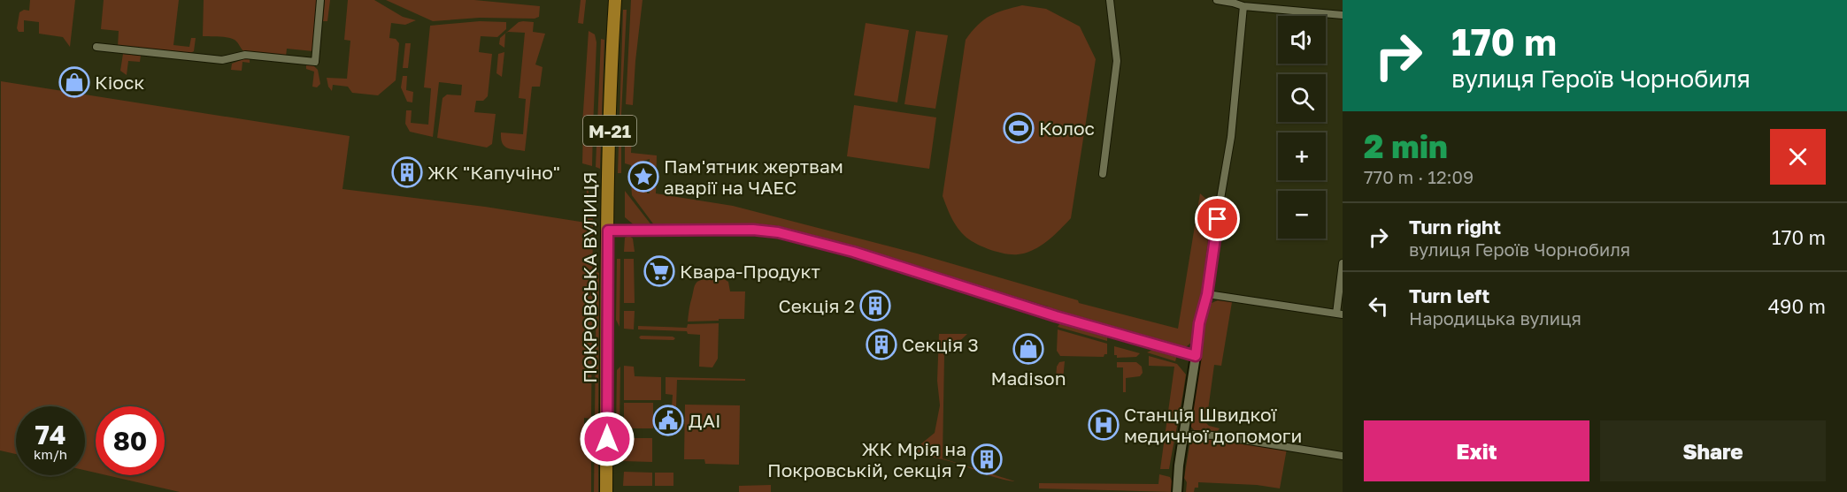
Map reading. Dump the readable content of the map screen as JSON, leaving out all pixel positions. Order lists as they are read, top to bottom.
{
  "streets": {
    "highway": ["М-21", "ПОКРОВСЬКА ВУЛИЦЯ"]
  },
  "places": {
    "shop": ["Кіоск", "Madison"],
    "sports": ["Колос"],
    "building": [
      "ЖК \"Капучіно\"",
      "Секція 2",
      "Секція 3",
      "ЖК Мрія на Покровській, секція 7"
    ],
    "place": ["Пам'ятник жертвам аварії на ЧАЕС"],
    "supermarket": ["Квара-Продукт"],
    "public building": ["ДАІ"],
    "hospital": ["Станція Швидкої медичної допомоги"]
  },
  "page": {
    "turn": ["170 m", "вулиця Героїв Чорнобиля"],
    "map_buttons": ["+", "−"],
    "heading": ["2 min", "770 m · 12:09"],
    "list": [
      {
        "name": "Turn right",
        "note": "вулиця Героїв Чорнобиля",
        "value": "170 m"
      },
      {
        "name": "Turn left",
        "note": "Народицька вулиця",
        "value": "490 m"
      }
    ],
    "speed": "74 km/h",
    "limit": "80",
    "buttons": ["Exit", "Share"]
  }
}
